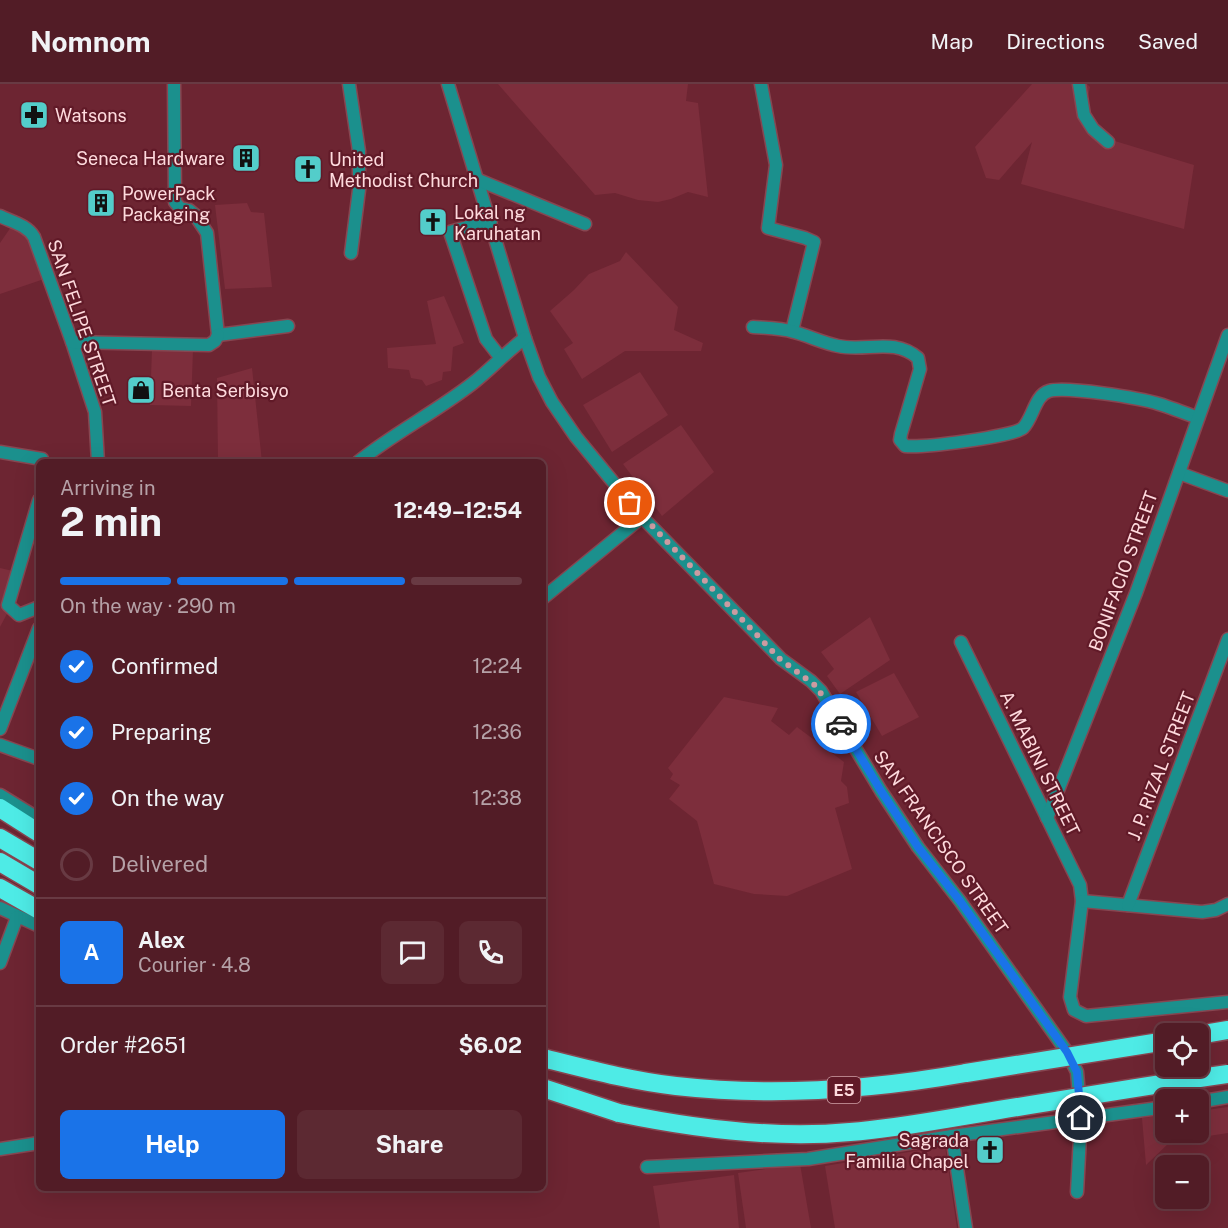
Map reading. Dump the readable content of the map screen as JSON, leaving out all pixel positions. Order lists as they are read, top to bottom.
{
  "streets": {
    "highway": ["E5"],
    "street": [
      "SAN FELIPE STREET",
      "BONIFACIO STREET",
      "A. MABINI STREET",
      "J. P. RIZAL STREET",
      "SAN FRANCISCO STREET"
    ]
  },
  "crossings": [
    ["BONIFACIO STREET", "A. MABINI STREET"]
  ],
  "places": {
    "pharmacy": ["Watsons"],
    "building": ["Seneca Hardware", "PowerPack Packaging"],
    "church": ["United Methodist Church", "Lokal ng Karuhatan", "Sagrada Familia Chapel"],
    "shop": ["Benta Serbisyo"]
  },
  "page": {
    "header": "Nomnom",
    "nav": ["Map", "Directions", "Saved"],
    "heading": ["2 min", "Arriving in", "12:49–12:54"],
    "panel": [
      "Alex",
      "Courier · 4.8",
      "Order #2651",
      "$6.02"
    ],
    "bar": "On the way · 290 m",
    "list": [
      ["Confirmed", "12:24"],
      ["Preparing", "12:36"],
      ["On the way", "12:38"],
      "Delivered"
    ],
    "round": "A",
    "map_buttons": ["+", "−"],
    "buttons": ["Help", "Share"]
  }
}
